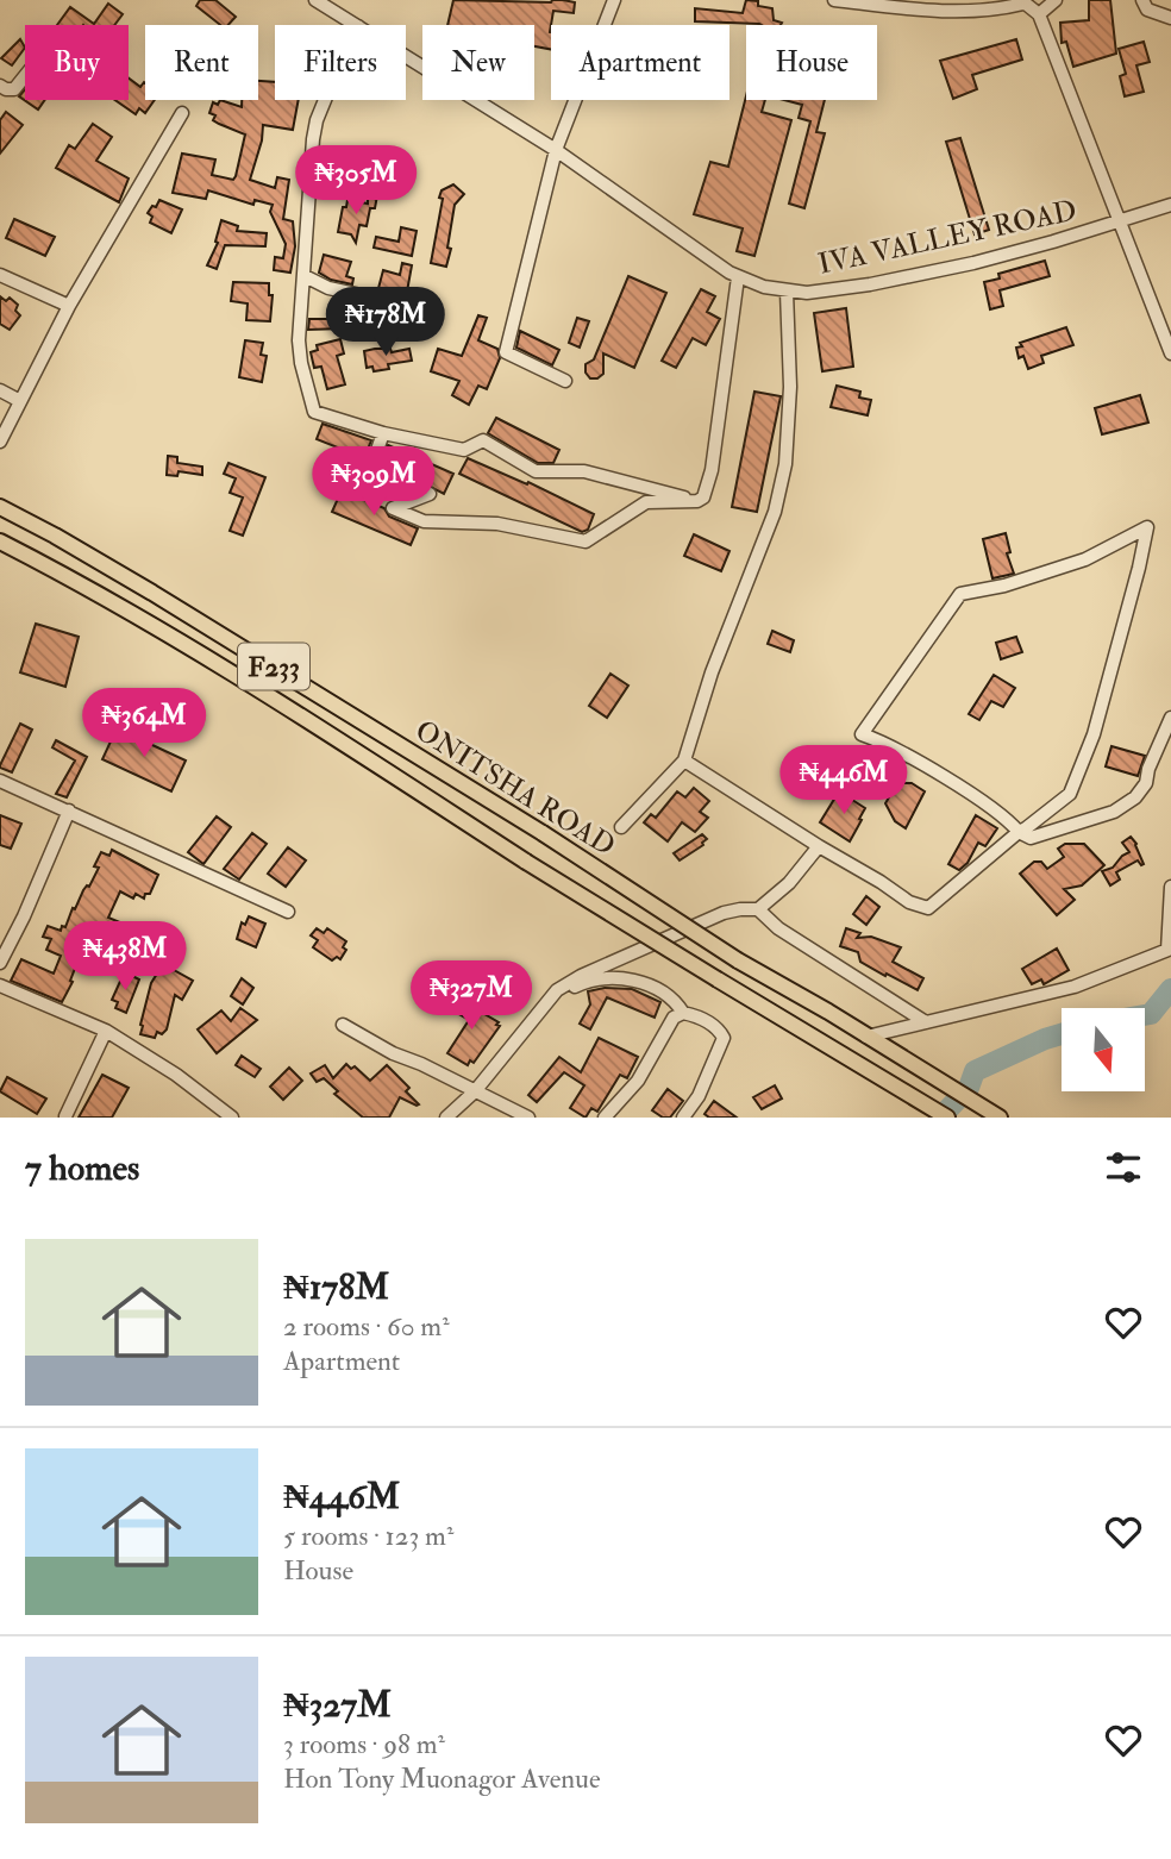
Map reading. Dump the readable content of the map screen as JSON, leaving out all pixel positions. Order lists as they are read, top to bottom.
{
  "streets": {
    "main road": ["F233", "ONITSHA ROAD"],
    "street": ["IVA VALLEY ROAD"]
  },
  "north": "bottom",
  "page": {
    "chip": [
      "Buy",
      "Rent",
      "Filters",
      "New",
      "Apartment",
      "House"
    ],
    "price": [
      "₦305M",
      "₦178M",
      "₦309M",
      "₦364M",
      "₦446M",
      "₦438M",
      "₦327M"
    ],
    "heading": "7 homes",
    "list": [
      {
        "name": "₦178M",
        "note": "2 rooms · 60 m² · Apartment"
      },
      {
        "name": "₦446M",
        "note": "5 rooms · 123 m² · House"
      },
      {
        "name": "₦327M",
        "note": "3 rooms · 98 m² · Hon Tony Muonagor Avenue"
      }
    ]
  }
}
